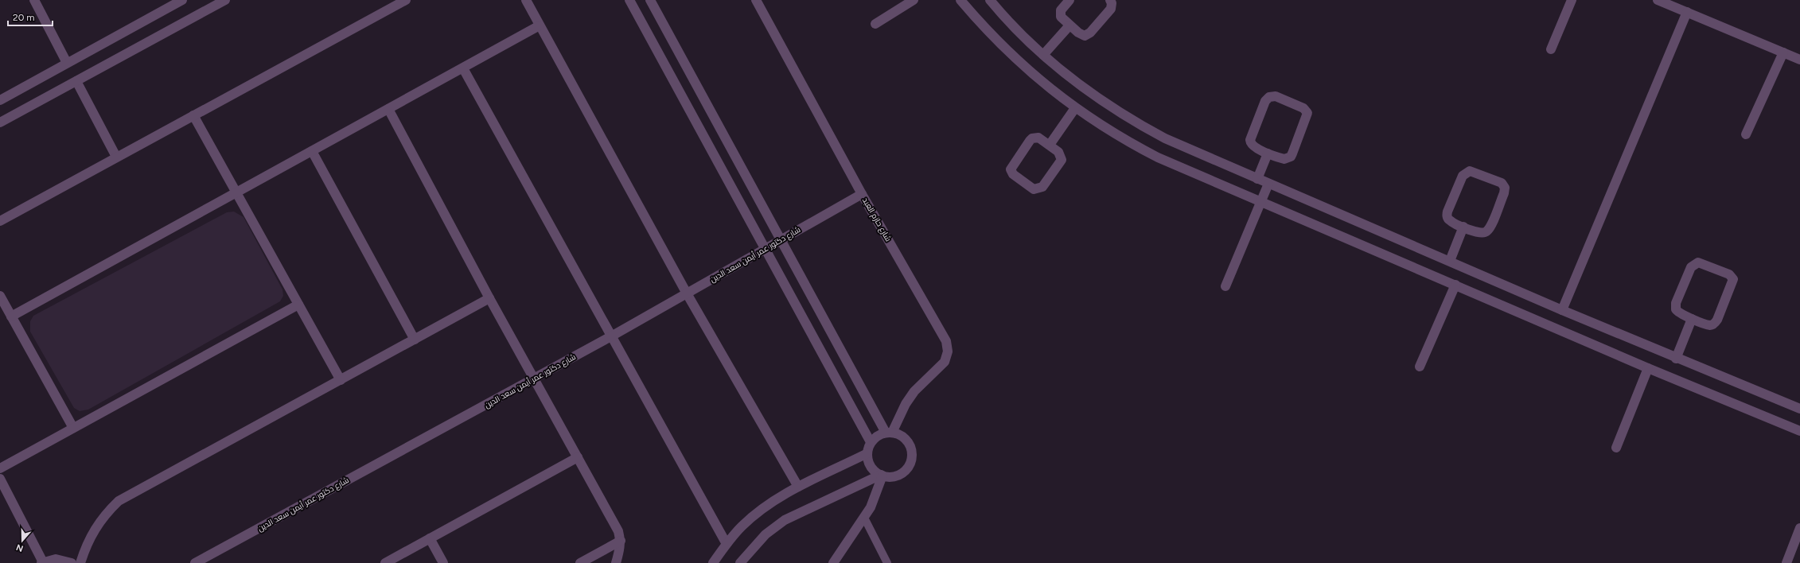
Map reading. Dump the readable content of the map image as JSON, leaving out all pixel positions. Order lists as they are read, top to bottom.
{
  "streets": {
    "street": ["شارع حازم العبد", "شارع دكتور عمر أيمن سعد الدين"]
  },
  "crossings": [
    ["شارع حازم العبد", "شارع دكتور عمر أيمن سعد الدين"]
  ],
  "scale_bar": "20 m",
  "north": "bottom"
}
